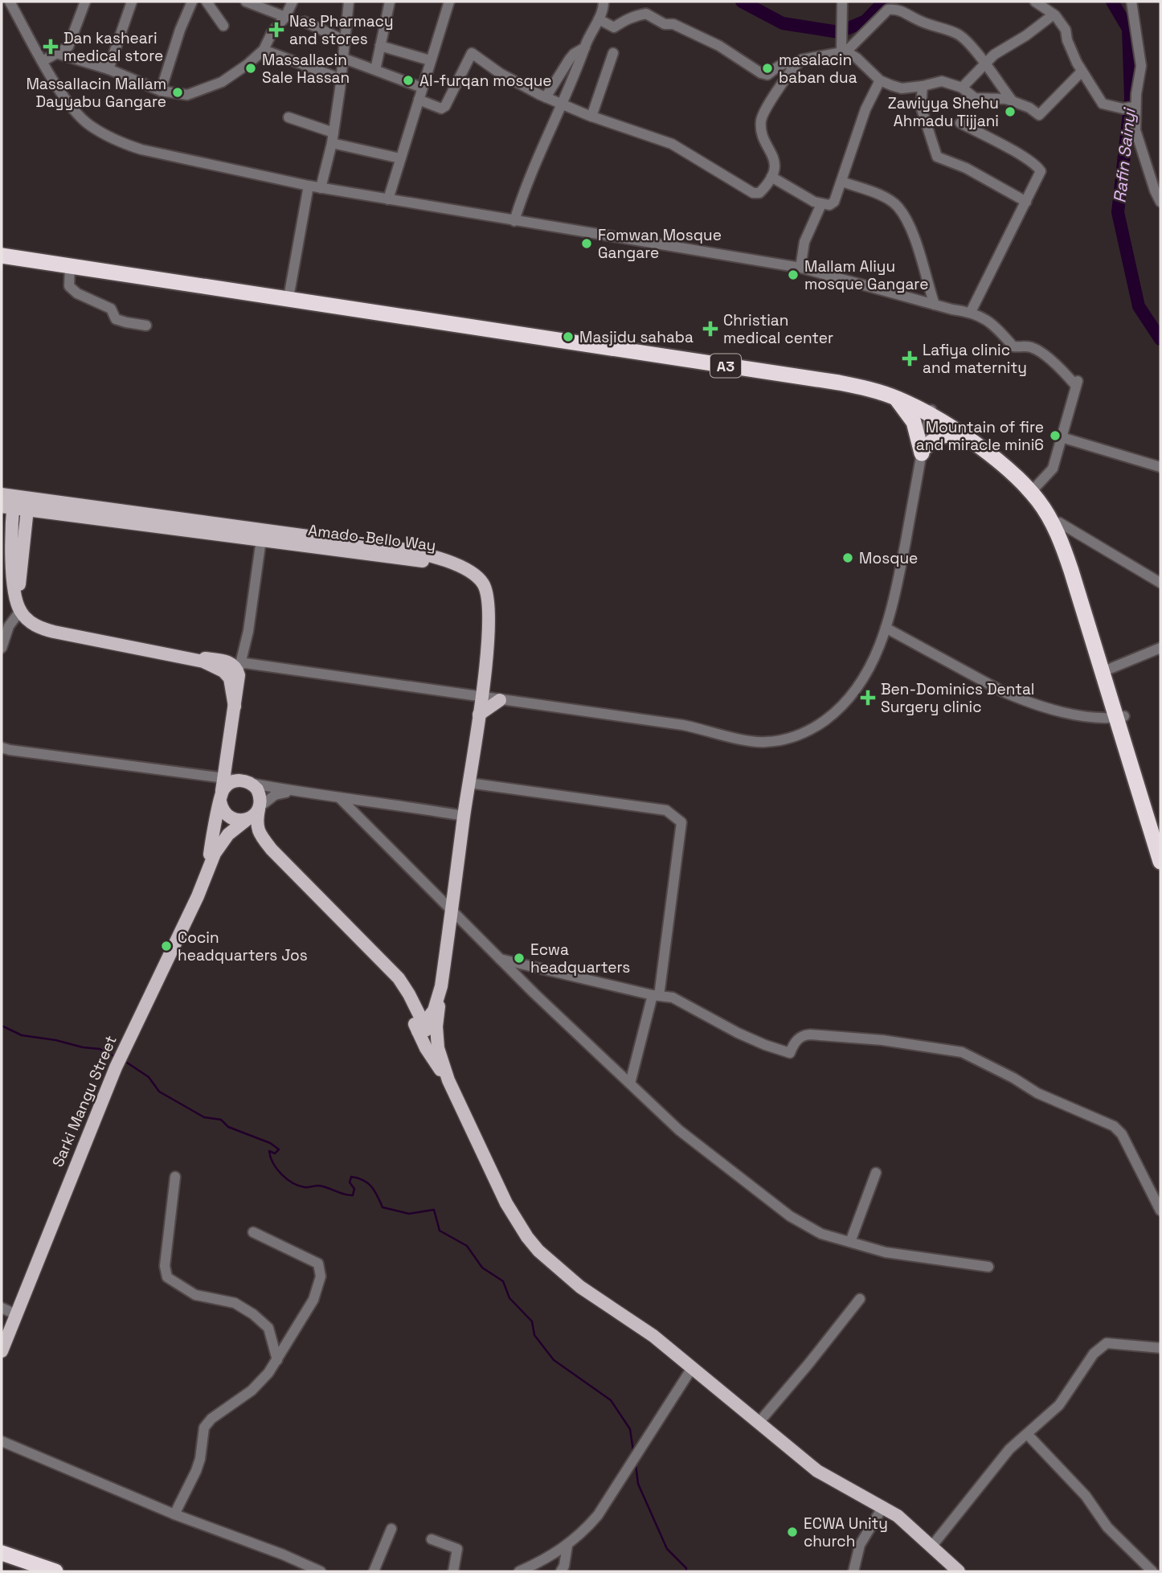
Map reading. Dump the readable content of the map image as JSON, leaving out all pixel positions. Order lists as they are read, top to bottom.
{
  "streets": {
    "highway": ["A3"],
    "main road": ["Amado-Bello Way", "Sarki Mangu Street"]
  },
  "water": ["Rafin Sainyi"],
  "places": {
    "health": [
      "Nas Pharmacy and stores",
      "Dan kasheari medical store",
      "Christian medical center",
      "Lafiya clinic and maternity",
      "Ben-Dominics Dental Surgery clinic"
    ],
    "other": [
      "Massallacin Sale Hassan",
      "masalacin baban dua",
      "Al-furqan mosque",
      "Massallacin Mallam Dayyabu Gangare",
      "Zawiyya Shehu Ahmadu Tijjani",
      "Fomwan Mosque Gangare",
      "Mallam Aliyu mosque Gangare",
      "Masjidu sahaba",
      "Mountain of fire and miracle mini6",
      "Mosque",
      "Cocin headquarters Jos",
      "Ecwa headquarters",
      "ECWA Unity church"
    ]
  }
}
